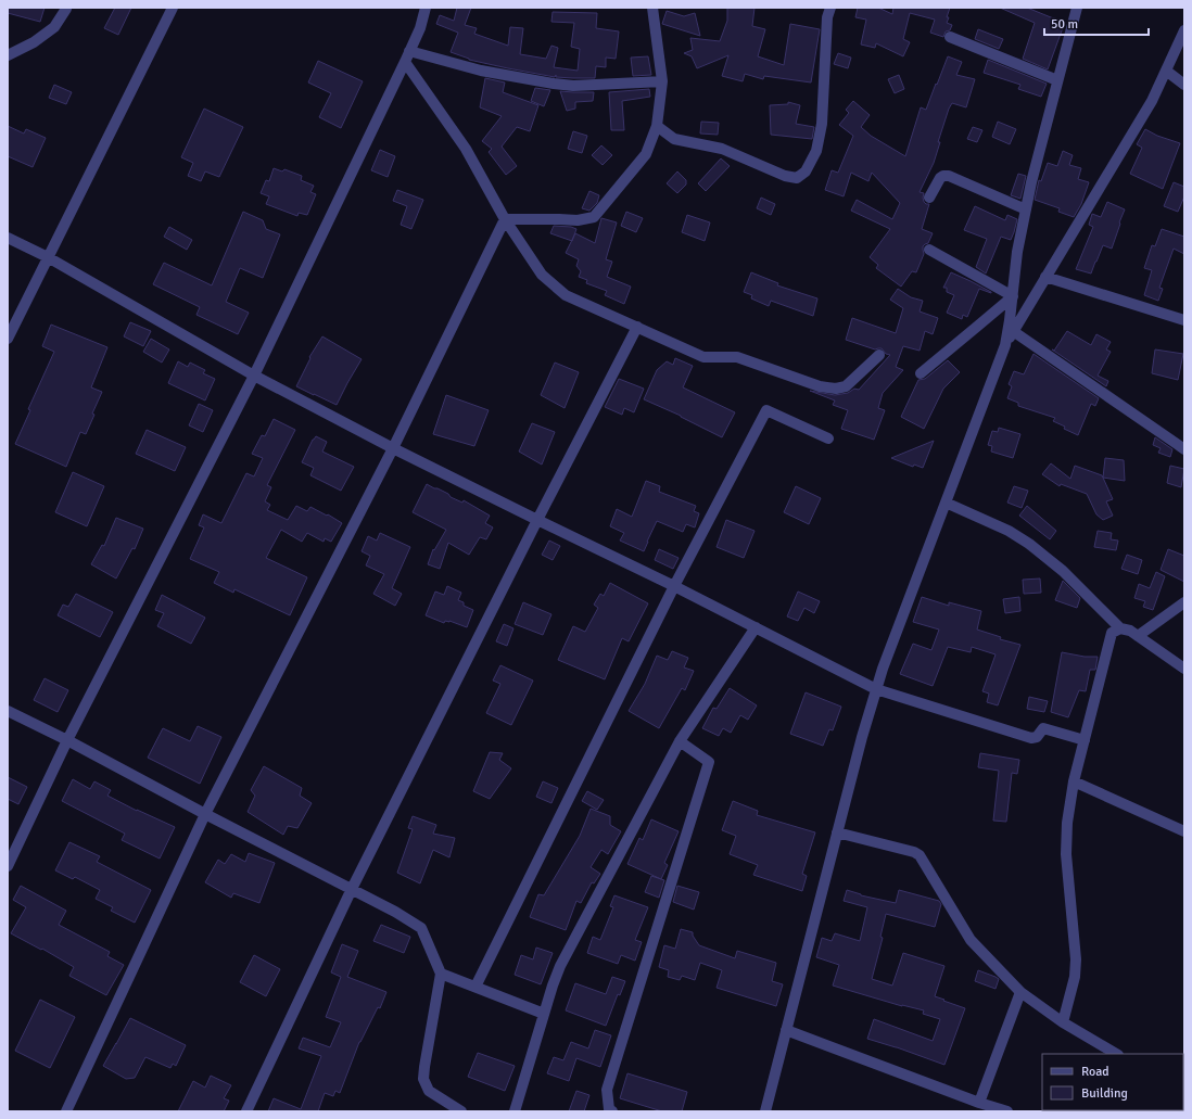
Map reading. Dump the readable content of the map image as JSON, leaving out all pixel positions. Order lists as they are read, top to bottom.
{
  "legend": ["Road", "Building"],
  "scale_bar": "50 m"
}
